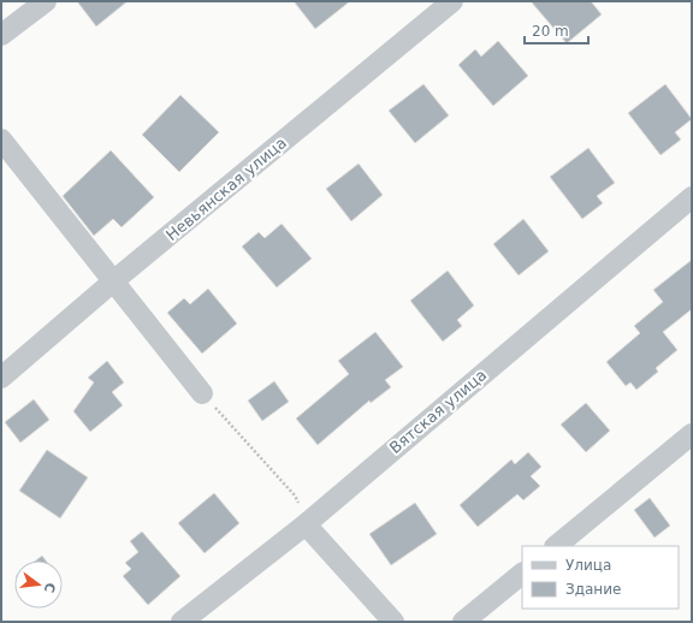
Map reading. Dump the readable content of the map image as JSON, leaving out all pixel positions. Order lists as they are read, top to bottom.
{
  "streets": {
    "street": ["Невьянская улица", "Вятская улица"]
  },
  "legend": ["Улица", "Здание"],
  "scale_bar": "20 m",
  "north": "right"
}
